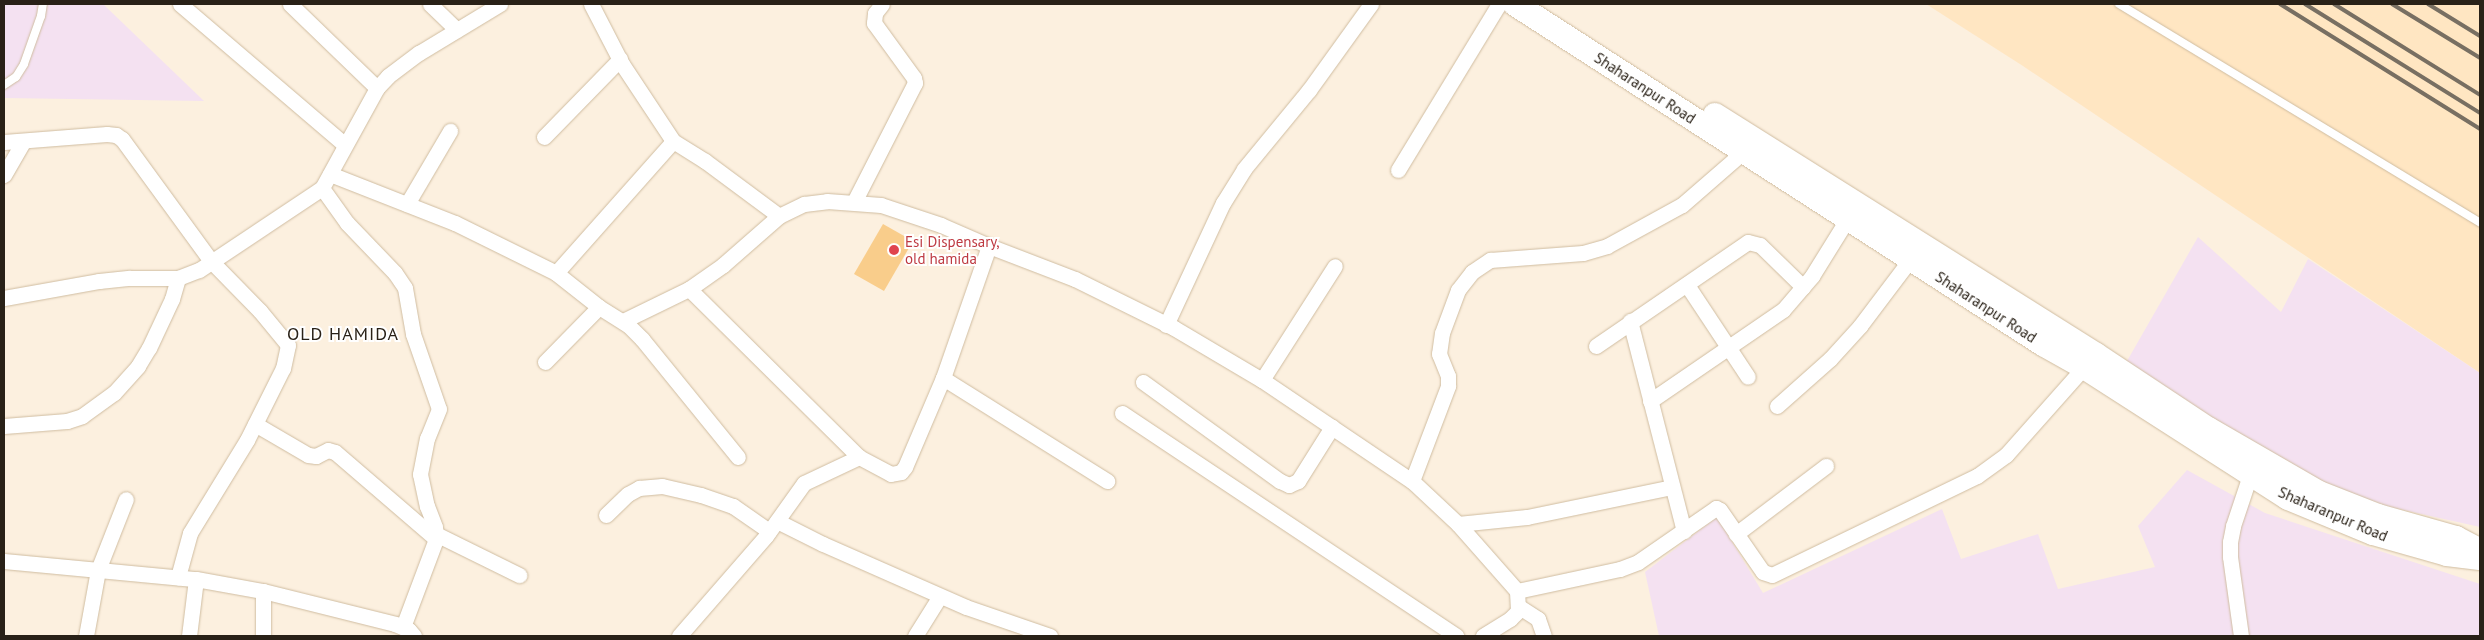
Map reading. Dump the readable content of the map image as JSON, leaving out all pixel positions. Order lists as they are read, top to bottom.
{
  "streets": {
    "main road": ["Shaharanpur Road"]
  },
  "districts": ["OLD HAMIDA"],
  "places": ["Esi Dispensary, old hamida"]
}
